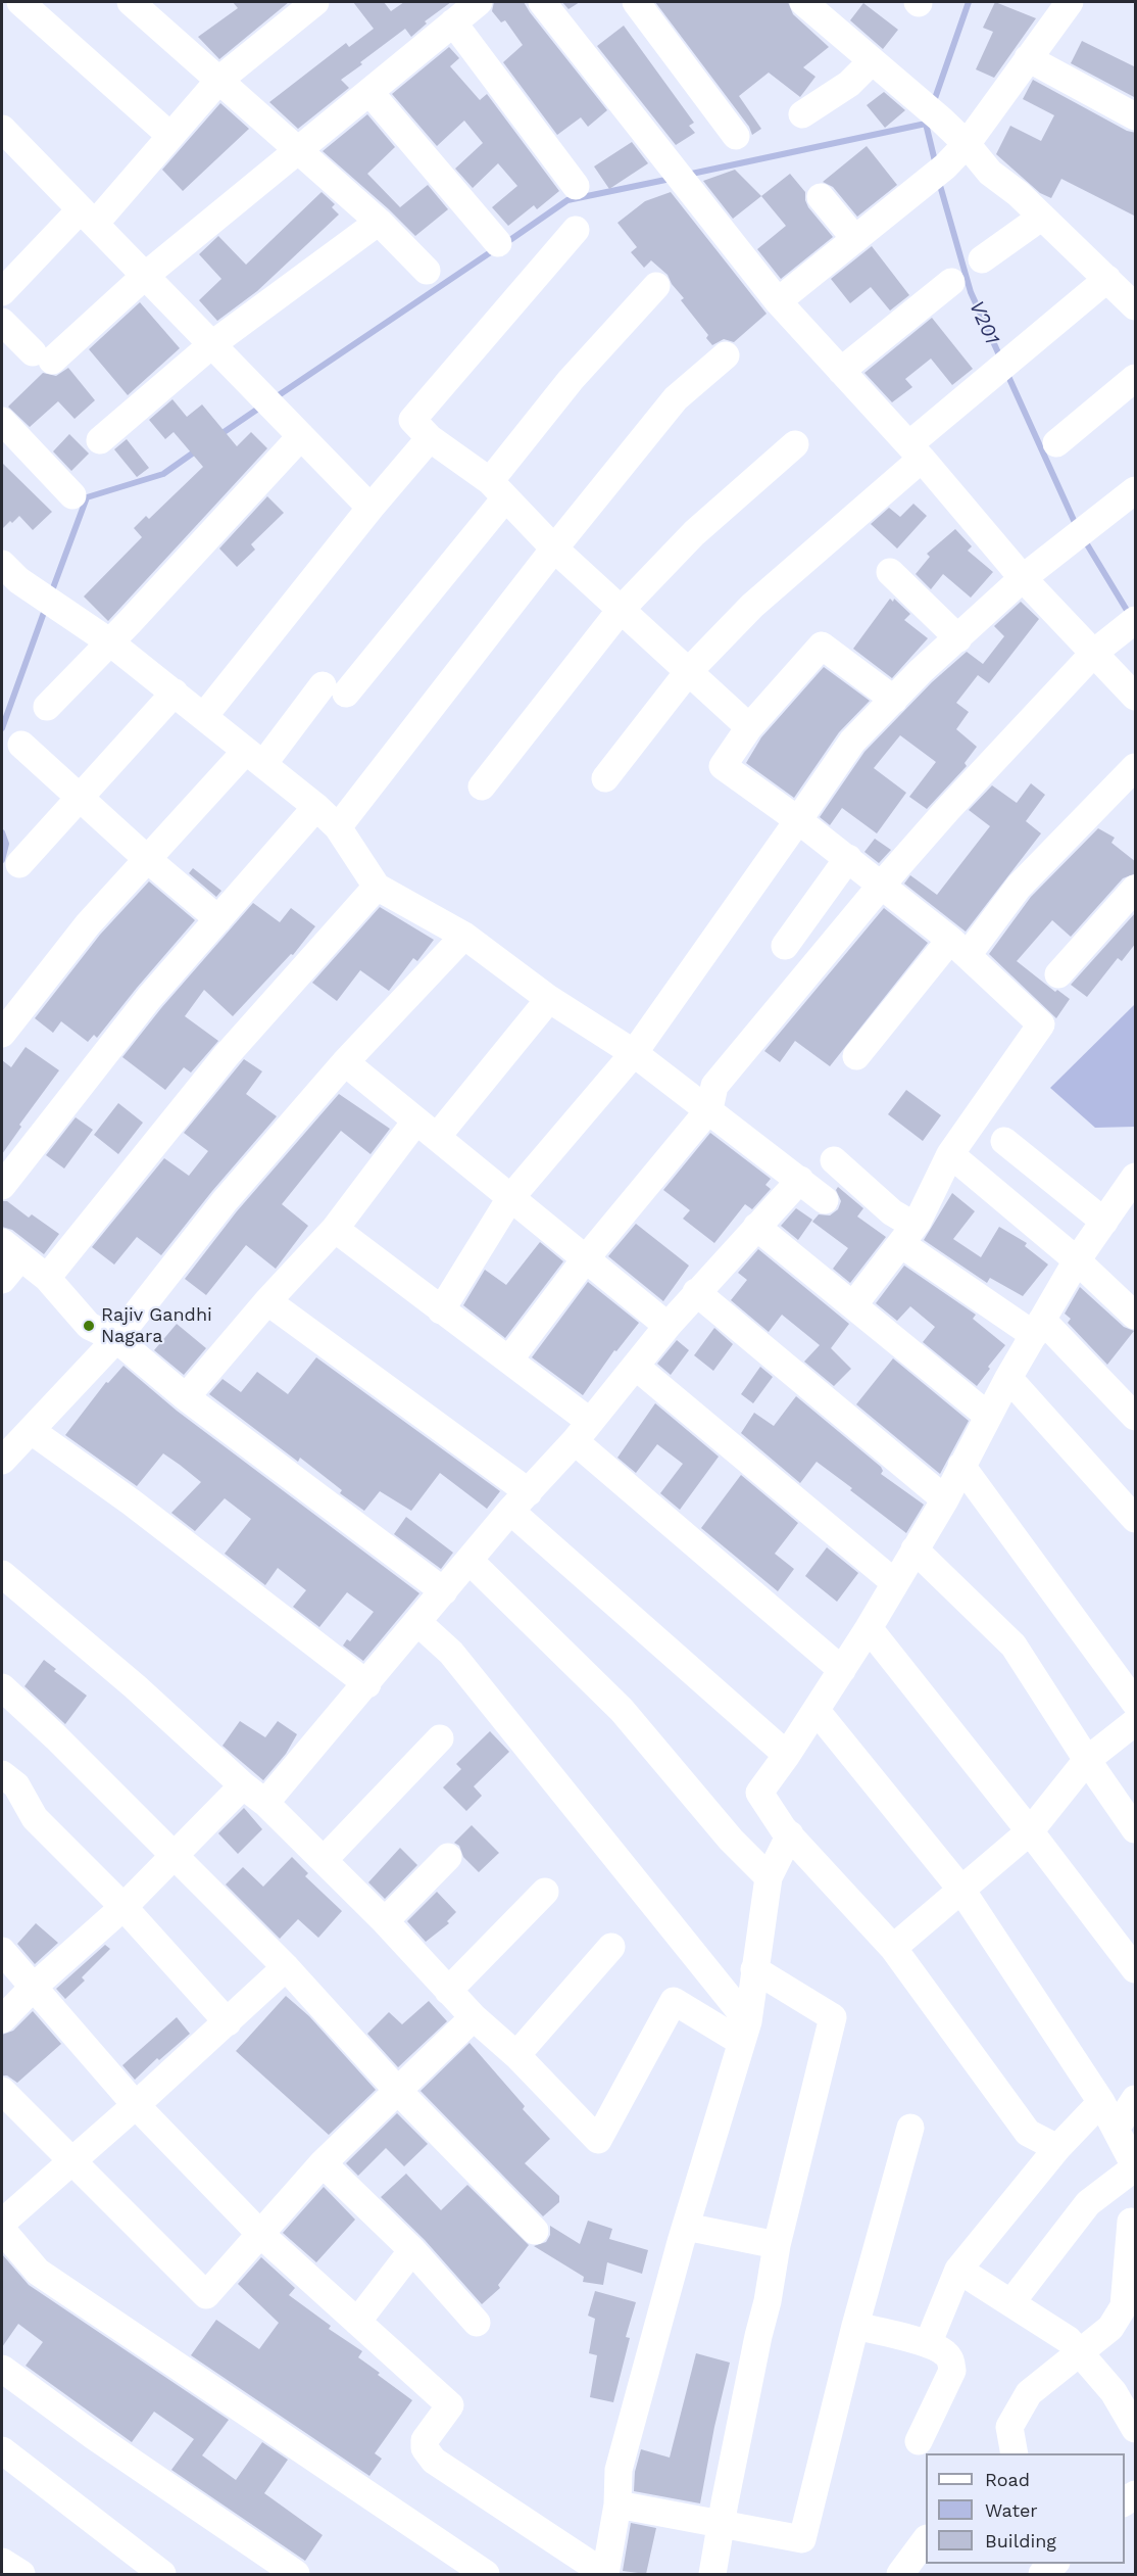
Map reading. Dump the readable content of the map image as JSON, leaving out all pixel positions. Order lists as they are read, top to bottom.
{
  "water": ["V201"],
  "places": ["Rajiv Gandhi Nagara"],
  "legend": ["Road", "Water", "Building"]
}
